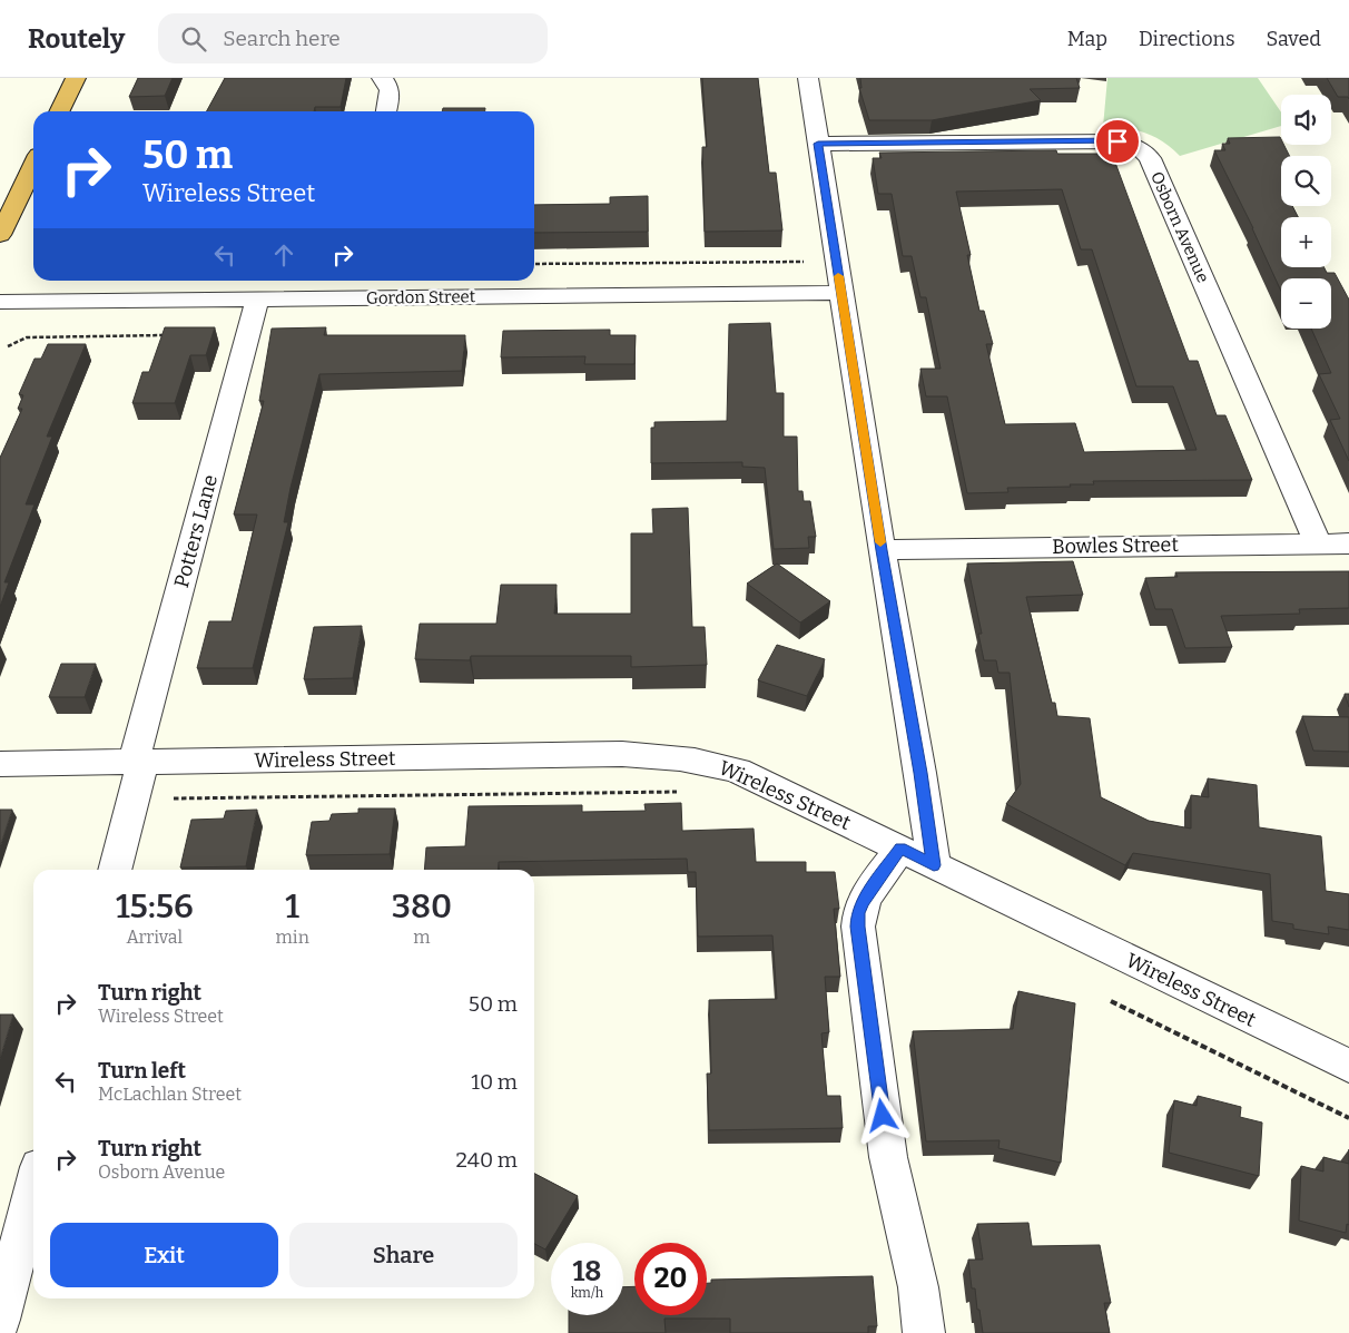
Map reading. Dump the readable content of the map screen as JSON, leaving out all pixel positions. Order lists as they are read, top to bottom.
{
  "streets": {
    "street": [
      "Osborn Avenue",
      "Gordon Street",
      "Potters Lane",
      "Bowles Street",
      "Wireless Street"
    ]
  },
  "crossings": [
    ["Osborn Avenue", "Bowles Street"],
    ["Gordon Street", "Potters Lane"],
    ["Potters Lane", "Wireless Street"]
  ],
  "page": {
    "header": "Routely",
    "search": "Search here",
    "nav": ["Map", "Directions", "Saved"],
    "map_buttons": ["+", "−"],
    "turn": ["50 m", "Wireless Street"],
    "eta": [
      "15:56",
      "Arrival",
      "1",
      "min",
      "380",
      "m"
    ],
    "list": [
      {
        "name": "Turn right",
        "note": "Wireless Street",
        "value": "50 m"
      },
      {
        "name": "Turn left",
        "note": "McLachlan Street",
        "value": "10 m"
      },
      {
        "name": "Turn right",
        "note": "Osborn Avenue",
        "value": "240 m"
      }
    ],
    "buttons": ["Exit", "Share"],
    "speed": "18 km/h",
    "limit": "20"
  }
}
